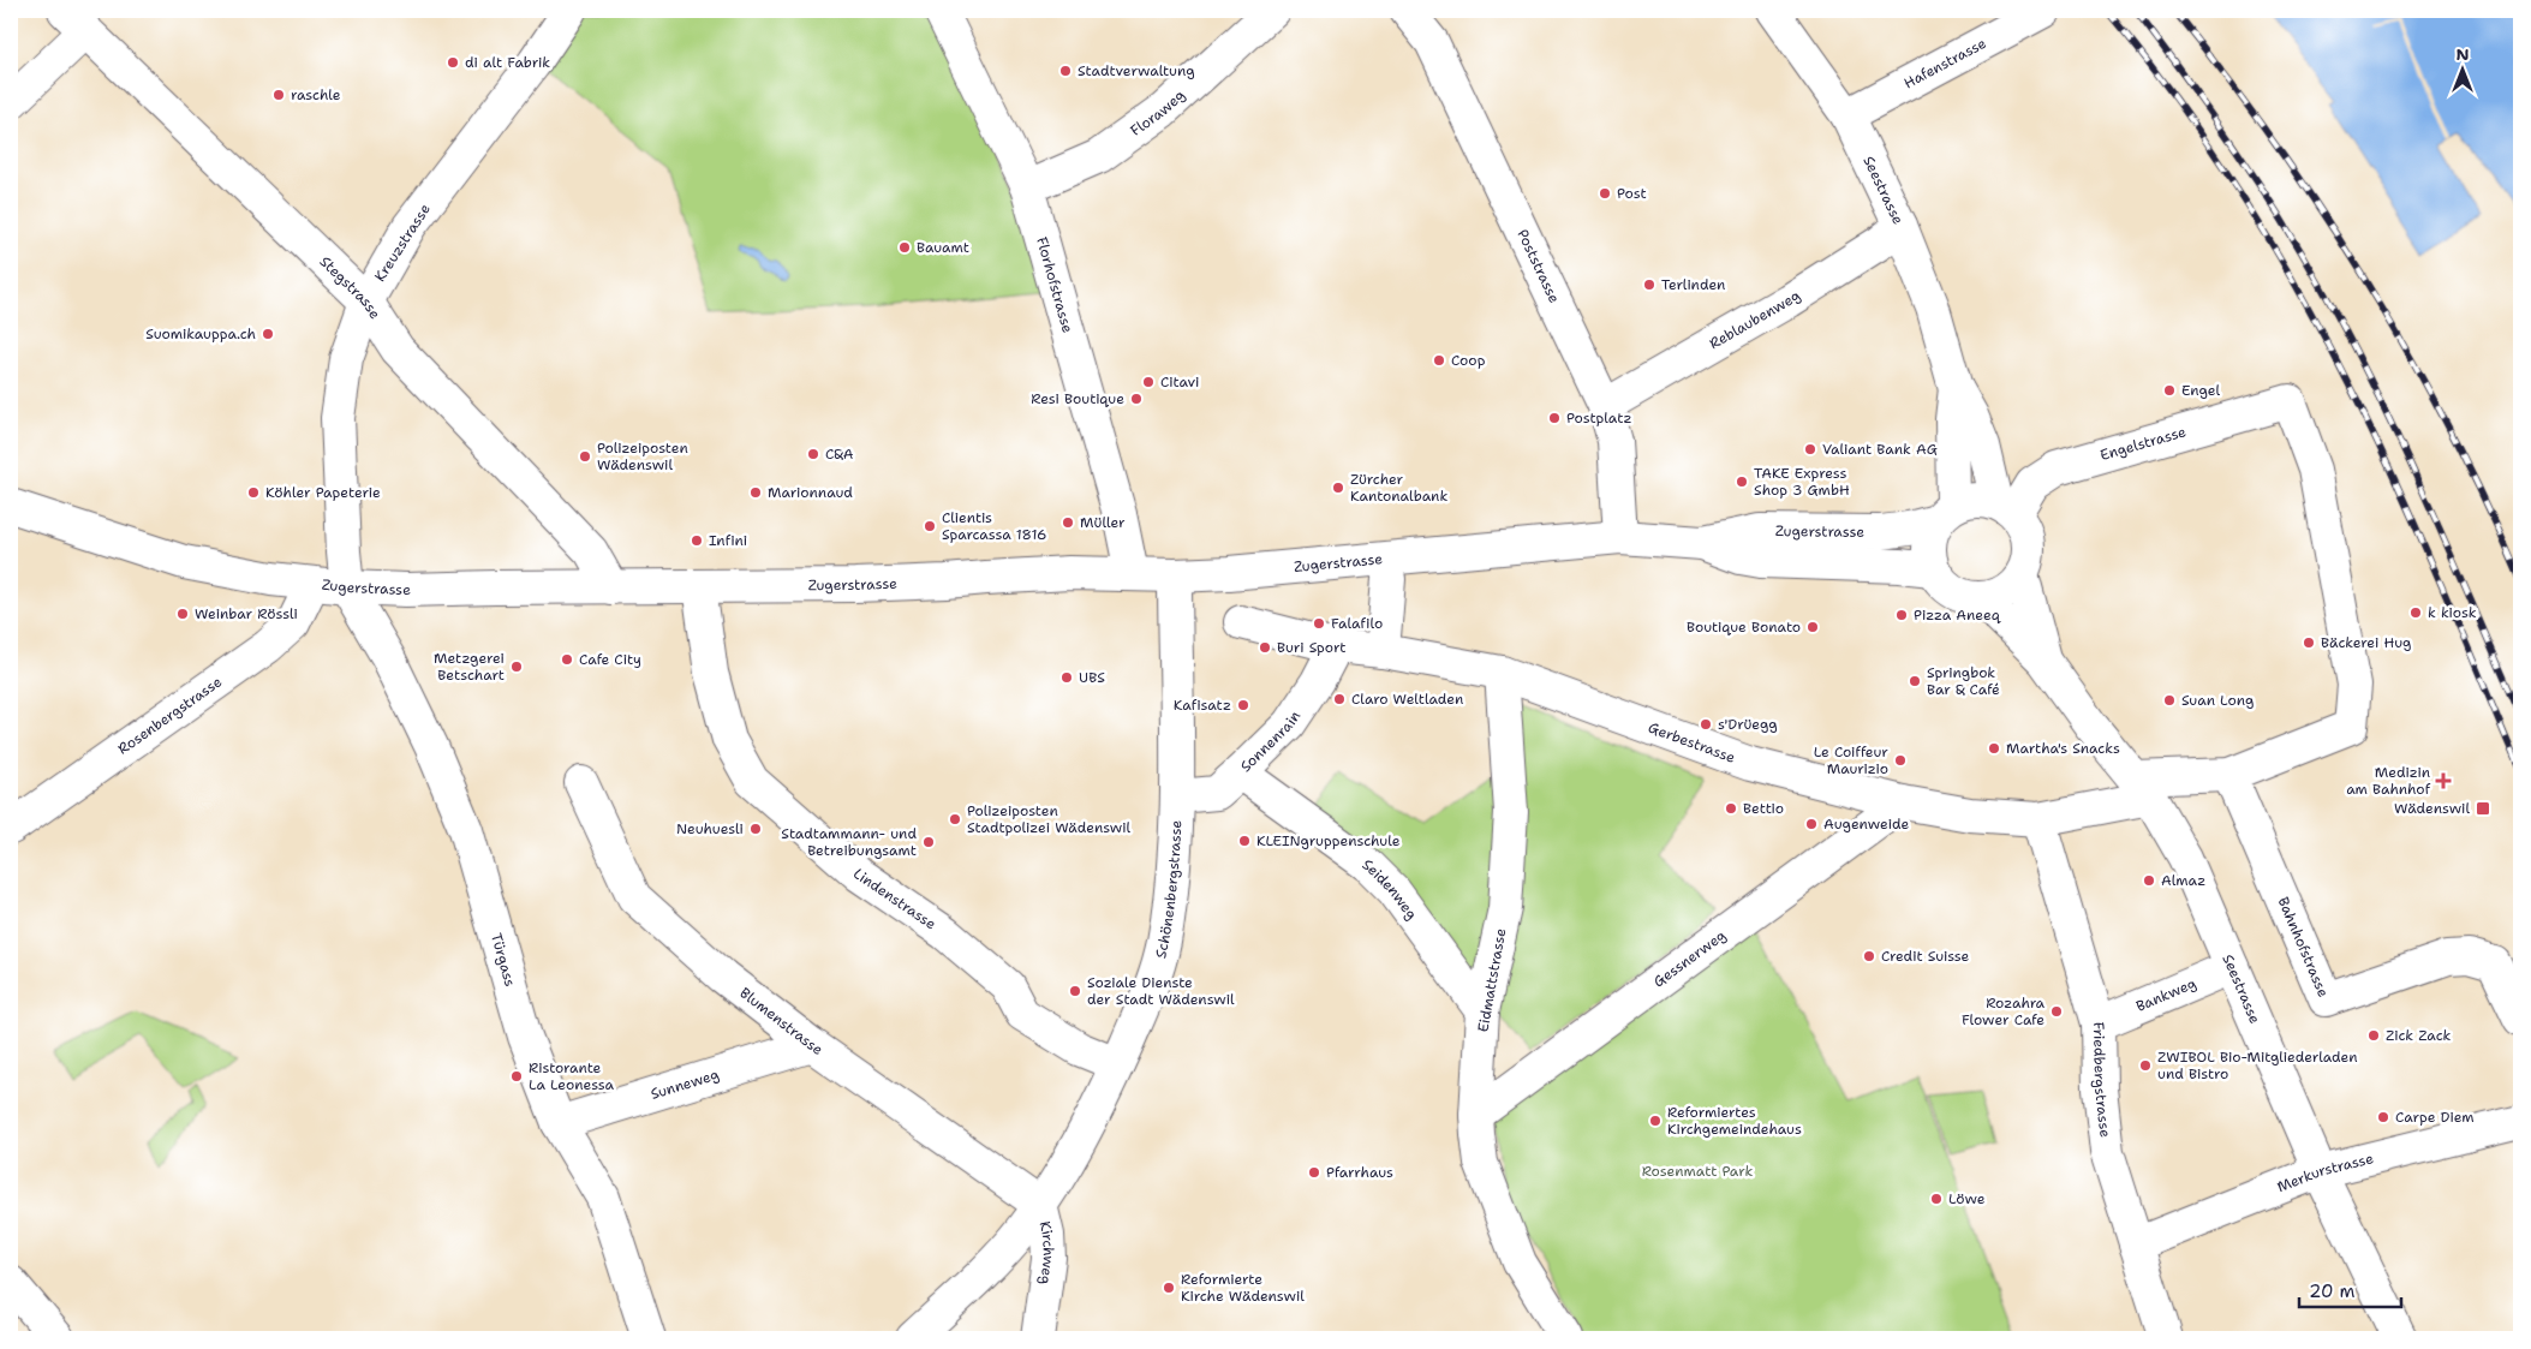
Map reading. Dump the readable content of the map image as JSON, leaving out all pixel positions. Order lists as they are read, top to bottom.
{
  "streets": {
    "street": [
      "Hafenstrasse",
      "Floraweg",
      "Seestrasse",
      "Kreuzstrasse",
      "Poststrasse",
      "Florhofstrasse",
      "Stegstrasse",
      "Reblaubenweg",
      "Engelstrasse",
      "Zugerstrasse",
      "Rosenbergstrasse",
      "Sonnenrain",
      "Gerbestrasse",
      "Schönenbergstrasse",
      "Seidenweg",
      "Lindenstrasse",
      "Bahnhofstrasse",
      "Gessnerweg",
      "Türgass",
      "Eidmattstrasse",
      "Bankweg",
      "Blumenstrasse",
      "Friedbergstrasse",
      "Sunneweg",
      "Merkurstrasse",
      "Kirchweg"
    ]
  },
  "crossings": [
    ["Hafenstrasse", "Seestrasse"],
    ["Floraweg", "Florhofstrasse"],
    ["Seestrasse", "Reblaubenweg"],
    ["Seestrasse", "Engelstrasse"],
    ["Seestrasse", "Zugerstrasse"],
    ["Seestrasse", "Gerbestrasse"],
    ["Seestrasse", "Bankweg"],
    ["Seestrasse", "Merkurstrasse"],
    ["Kreuzstrasse", "Stegstrasse"],
    ["Kreuzstrasse", "Zugerstrasse"],
    ["Kreuzstrasse", "Türgass"],
    ["Poststrasse", "Reblaubenweg"],
    ["Poststrasse", "Zugerstrasse"],
    ["Florhofstrasse", "Zugerstrasse"],
    ["Stegstrasse", "Zugerstrasse"],
    ["Engelstrasse", "Zugerstrasse"],
    ["Engelstrasse", "Bahnhofstrasse"],
    ["Zugerstrasse", "Rosenbergstrasse"],
    ["Zugerstrasse", "Schönenbergstrasse"],
    ["Zugerstrasse", "Lindenstrasse"],
    ["Zugerstrasse", "Türgass"],
    ["Sonnenrain", "Gerbestrasse"],
    ["Sonnenrain", "Schönenbergstrasse"],
    ["Sonnenrain", "Seidenweg"],
    ["Gerbestrasse", "Gessnerweg"],
    ["Gerbestrasse", "Eidmattstrasse"],
    ["Gerbestrasse", "Friedbergstrasse"],
    ["Schönenbergstrasse", "Lindenstrasse"],
    ["Schönenbergstrasse", "Blumenstrasse"],
    ["Schönenbergstrasse", "Kirchweg"],
    ["Seidenweg", "Eidmattstrasse"],
    ["Gessnerweg", "Eidmattstrasse"],
    ["Türgass", "Sunneweg"],
    ["Bankweg", "Friedbergstrasse"],
    ["Blumenstrasse", "Sunneweg"],
    ["Blumenstrasse", "Kirchweg"],
    ["Friedbergstrasse", "Merkurstrasse"]
  ],
  "parks": ["Rosenmatt Park"],
  "places": {
    "other": [
      "di alt Fabrik",
      "Stadtverwaltung",
      "raschle",
      "Post",
      "Bauamt",
      "Terlinden",
      "Suomikauppa.ch",
      "Coop",
      "Citavi",
      "Engel",
      "Resi Boutique",
      "Postplatz",
      "Valiant Bank AG",
      "C&A",
      "Polizeiposten Wädenswil",
      "TAKE Express Shop 3 GmbH",
      "Zürcher Kantonalbank",
      "Köhler Papeterie",
      "Marionnaud",
      "Müller",
      "Clientis Sparcassa 1816",
      "Infini",
      "k kiosk",
      "Weinbar Rössli",
      "Pizza Aneeq",
      "Falafilo",
      "Boutique Bonato",
      "Bäckerei Hug",
      "Buri Sport",
      "Cafe City",
      "Metzgerei Betschart",
      "UBS",
      "Springbok Bar & Café",
      "Claro Weltladen",
      "Suan Long",
      "Kafisatz",
      "s'Drüegg",
      "Martha's Snacks",
      "Le Coiffeur Maurizio",
      "Bettio",
      "Polizeiposten Stadtpolizei Wädenswil",
      "Augenweide",
      "Neuhuesli",
      "KLEINgruppenschule",
      "Stadtammann- und Betreibungsamt",
      "Almaz",
      "Credit Suisse",
      "Soziale Dienste der Stadt Wädenswil",
      "Rozahra Flower Cafe",
      "Zick Zack",
      "ZWIBOL Bio-Mitgliederladen und Bistro",
      "Ristorante La Leonessa",
      "Carpe Diem",
      "Reformiertes Kirchgemeindehaus",
      "Pfarrhaus",
      "Löwe",
      "Reformierte Kirche Wädenswil"
    ],
    "health": ["Medizin am Bahnhof"],
    "transit": ["Wädenswil"]
  },
  "scale_bar": "20 m",
  "north": "top"
}
